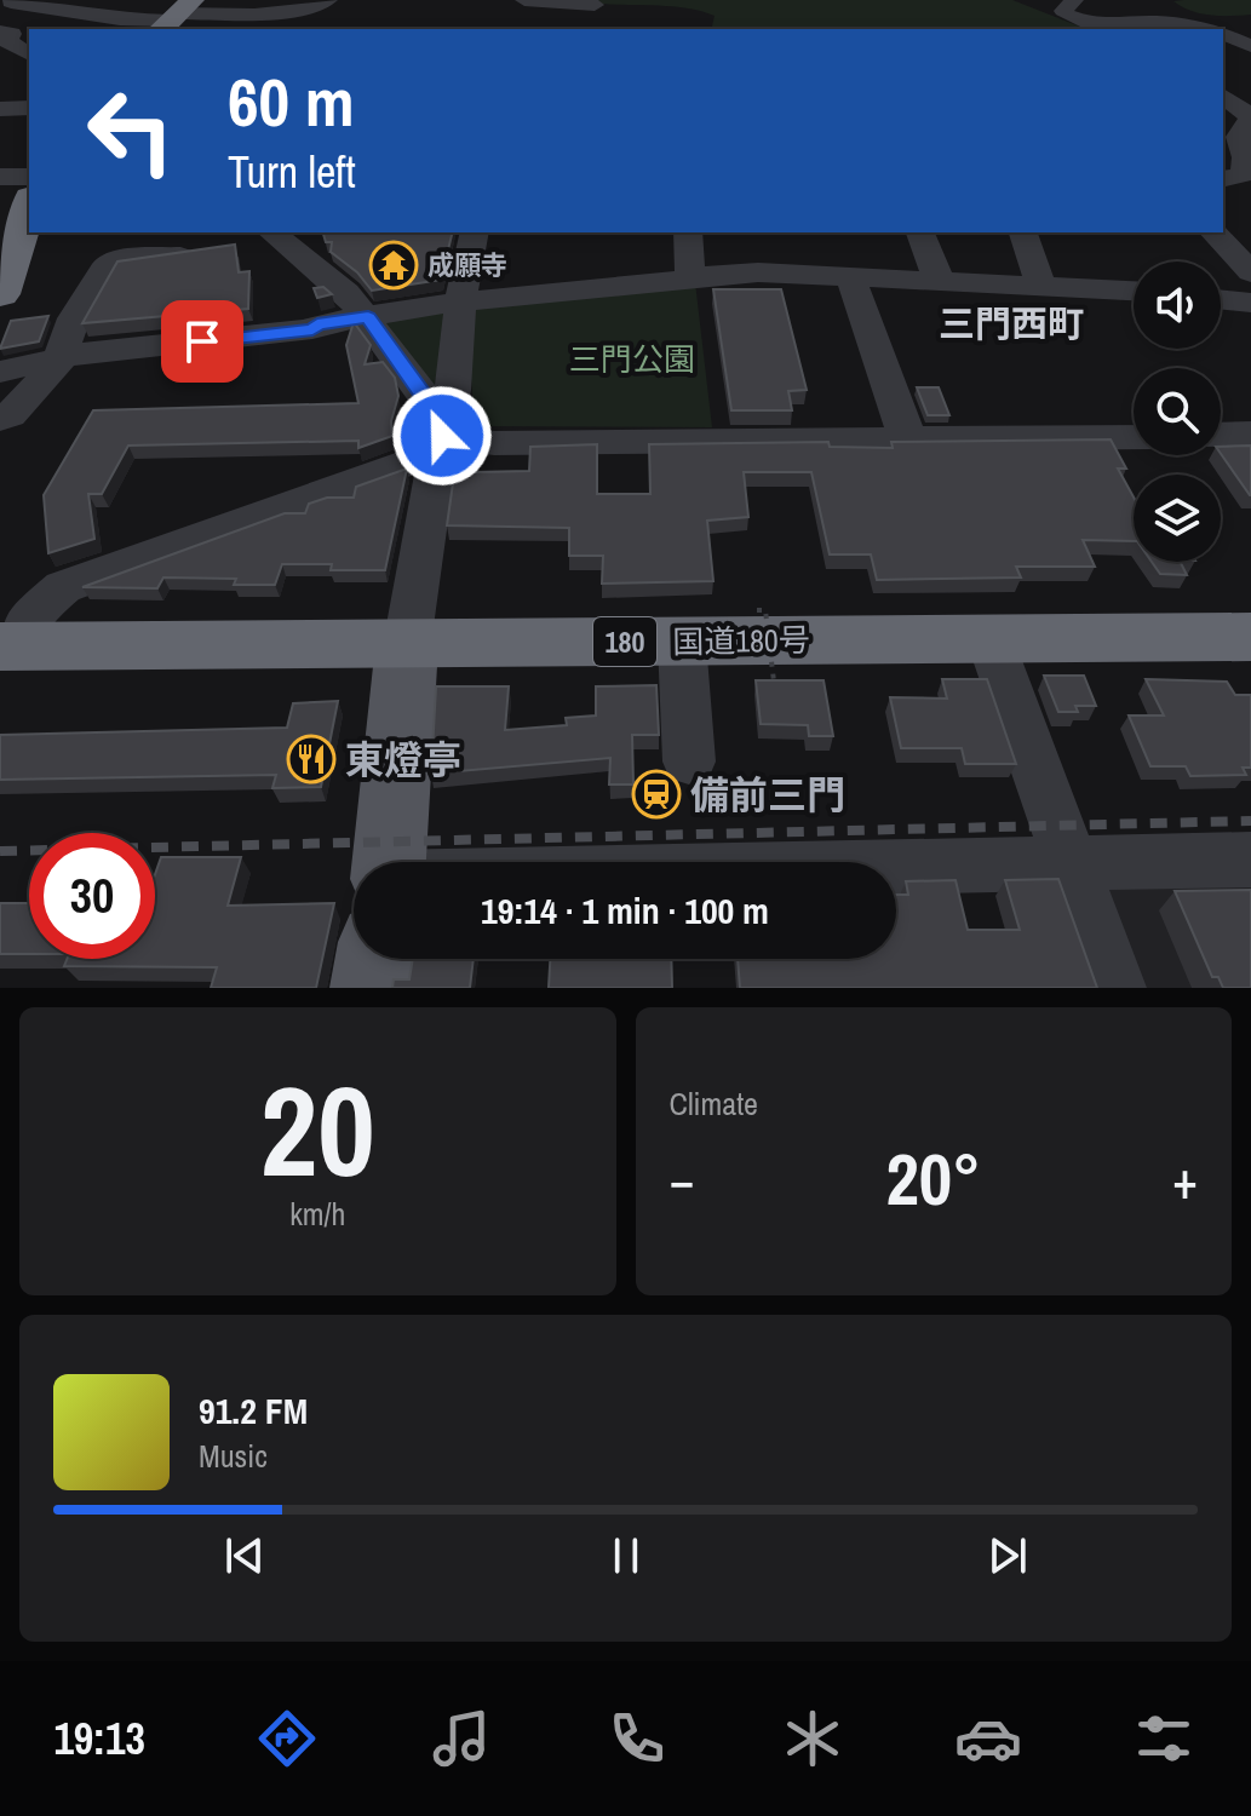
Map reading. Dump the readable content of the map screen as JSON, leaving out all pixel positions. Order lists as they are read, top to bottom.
{
  "streets": {
    "highway": ["国道180号", "180"]
  },
  "districts": ["三門西町"],
  "parks": ["三門公園"],
  "places": {
    "temple": ["成願寺"],
    "restaurant": ["東燈亭"],
    "station": ["備前三門"]
  },
  "page": {
    "turn": ["60 m", "Turn left"],
    "limit": "30",
    "trip": "19:14 · 1 min · 100 m",
    "tile": [
      ["20", "km/h"],
      "Climate"
    ],
    "heat": ["−", "20°", "+"],
    "song": ["91.2 FM", "Music"],
    "tabs": "19:13"
  }
}
